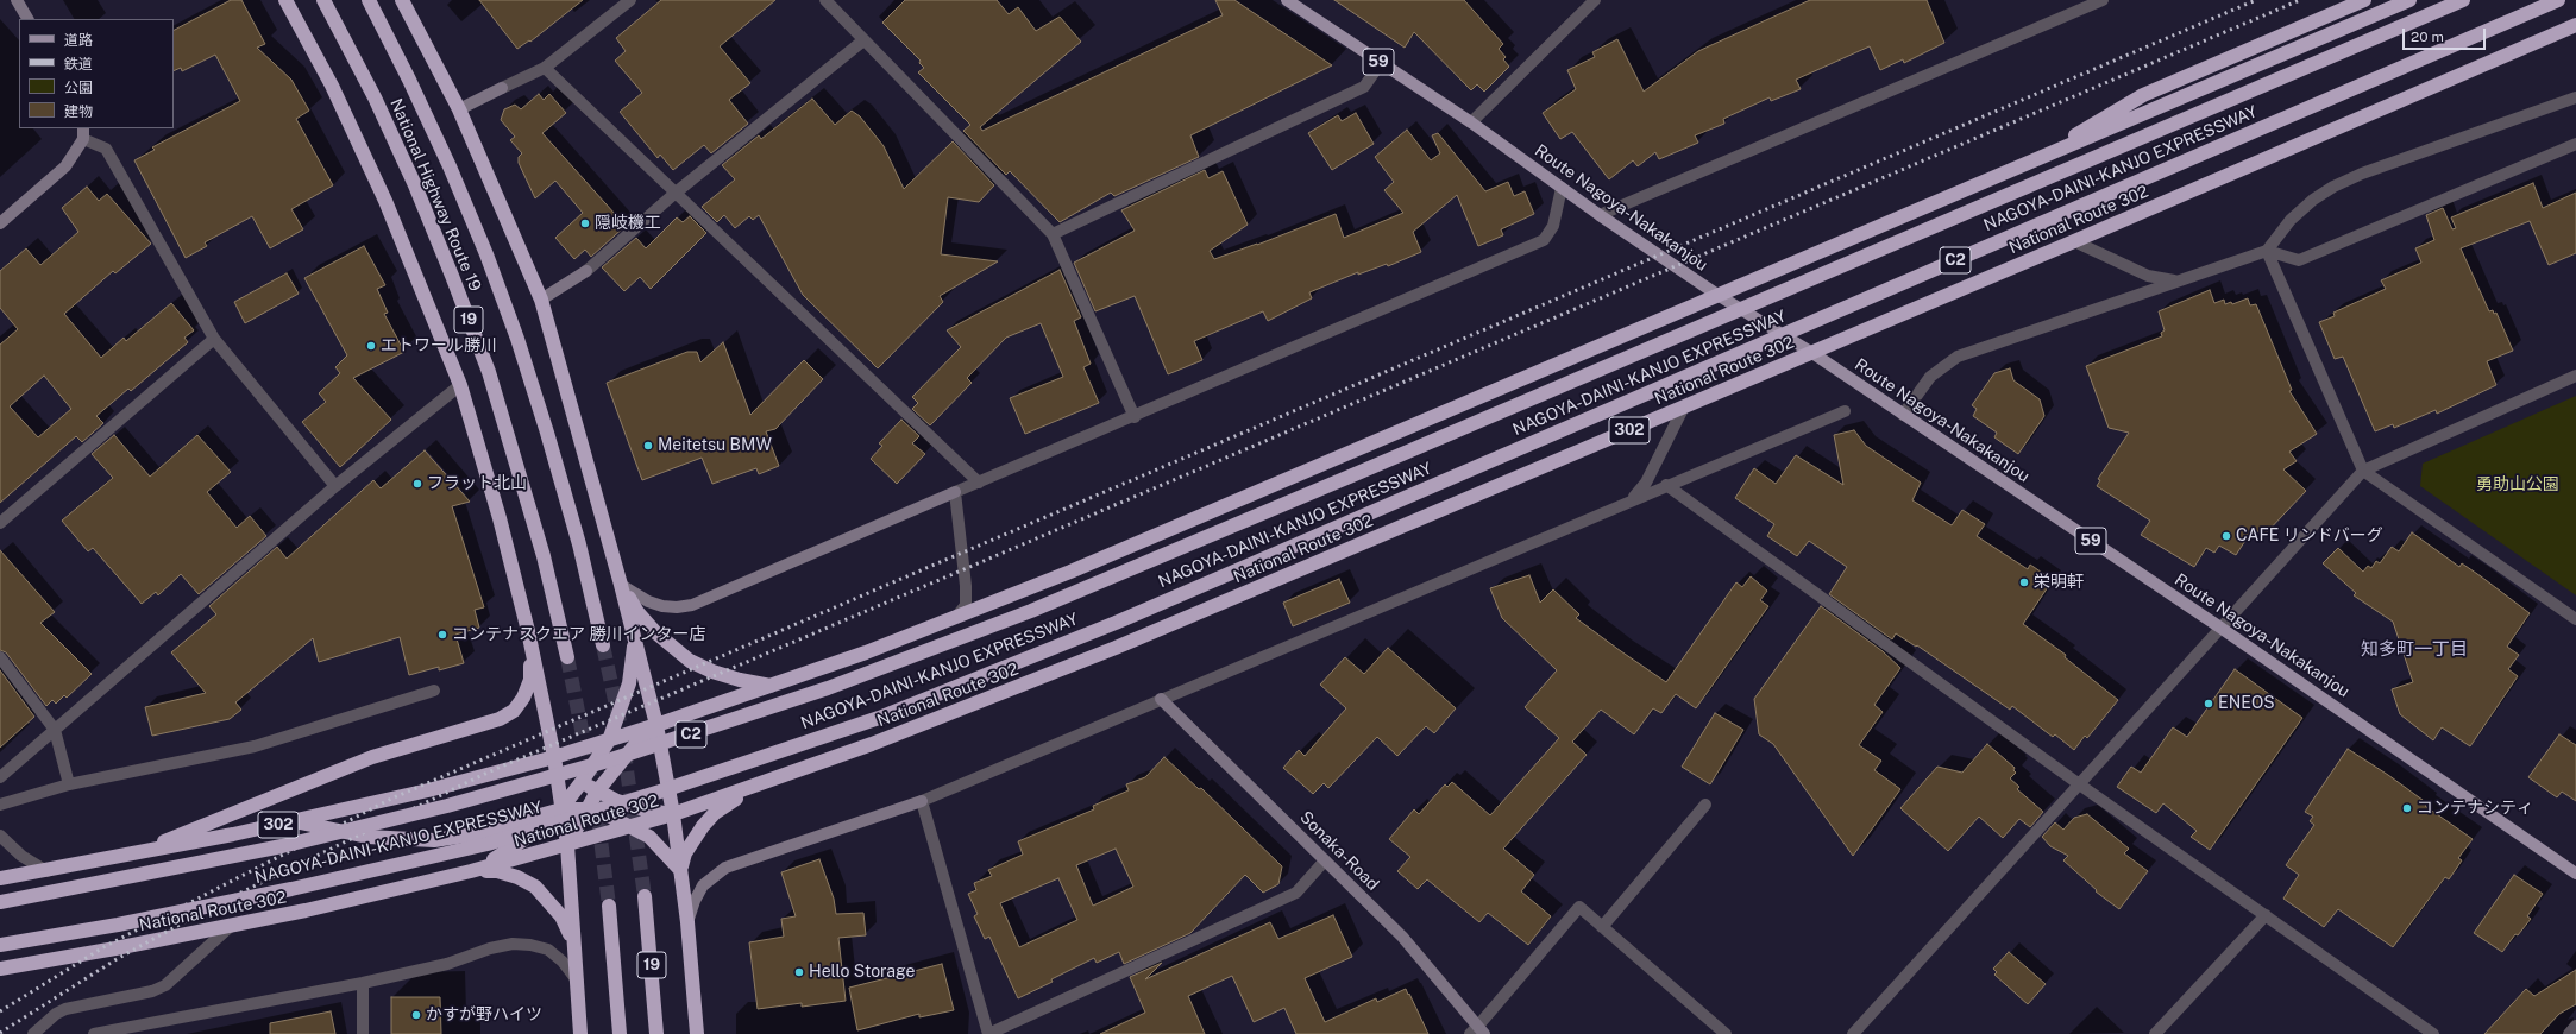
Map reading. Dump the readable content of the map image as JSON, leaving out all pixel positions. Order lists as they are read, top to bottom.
{
  "streets": {
    "highway": [
      "NAGOYA-DAINI-KANJO EXPRESSWAY",
      "National Highway Route 19",
      "National Route 302",
      "C2",
      "19",
      "302"
    ],
    "main road": ["59", "Route Nagoya-Nakakanjou"],
    "street": ["Sonaka-Road"]
  },
  "crossings": [
    ["Route Nagoya-Nakakanjou", "National Route 302"],
    ["Route Nagoya-Nakakanjou", "302"]
  ],
  "districts": ["知多町一丁目"],
  "parks": ["勇助山公園"],
  "places": [
    "隠岐機工",
    "エトワール勝川",
    "Meitetsu BMW",
    "フラット北山",
    "CAFE リンドバーグ",
    "栄明軒",
    "コンテナスクエア 勝川インター店",
    "ENEOS",
    "コンテナシティ",
    "Hello Storage",
    "かすが野ハイツ"
  ],
  "legend": [
    "道路",
    "鉄道",
    "公園",
    "建物"
  ],
  "scale_bar": "20 m"
}
